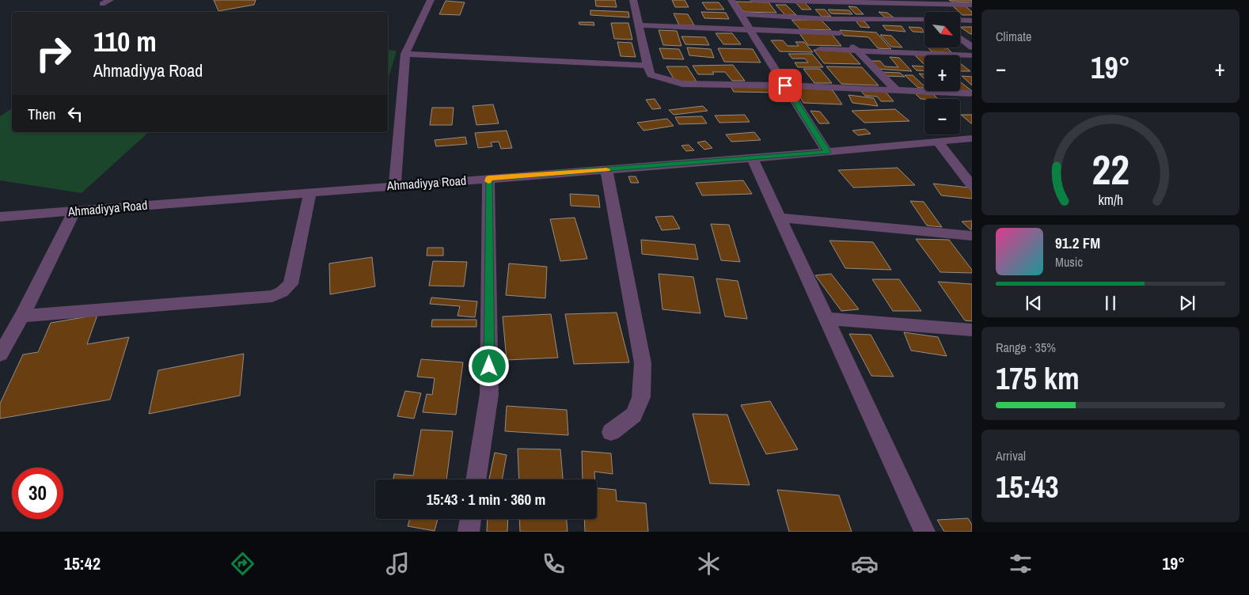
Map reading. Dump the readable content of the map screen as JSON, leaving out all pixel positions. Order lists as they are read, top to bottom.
{
  "streets": {
    "street": ["Ahmadiyya Road"]
  },
  "north": "bottom right",
  "page": {
    "tile": [
      "Climate",
      ["Range · 35%", "175 km"],
      ["Arrival", "15:43"]
    ],
    "map_buttons": ["+", "−"],
    "turn": ["110 m", "Ahmadiyya Road"],
    "heat": ["−", "19°", "+"],
    "then": "Then",
    "song": ["91.2 FM", "Music"],
    "limit": "30",
    "trip": "15:43 · 1 min · 360 m",
    "tabs": ["15:42", "19°"],
    "gauge": ["22", "km/h"]
  }
}
